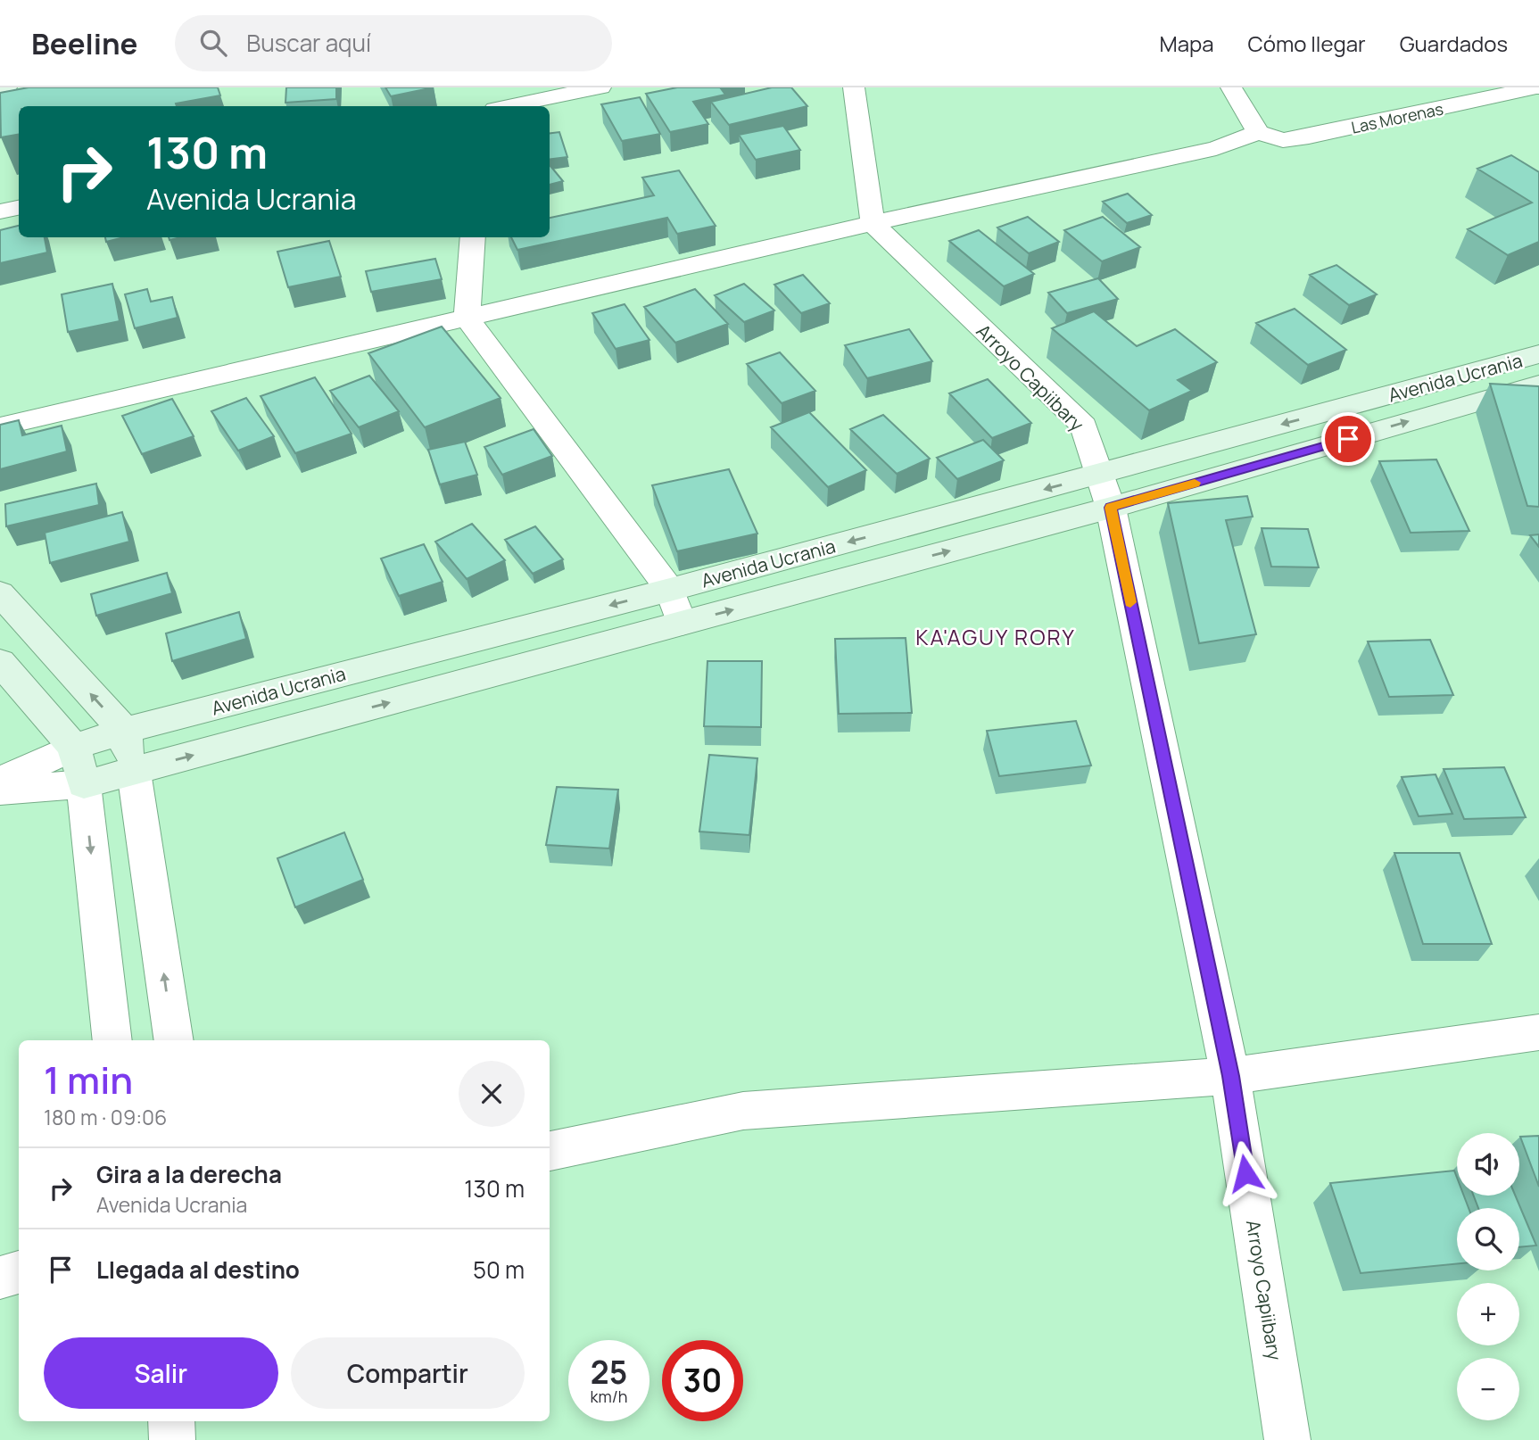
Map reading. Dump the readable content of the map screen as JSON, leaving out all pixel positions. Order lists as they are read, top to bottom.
{
  "streets": {
    "main road": ["Avenida Ucrania"],
    "street": ["Las Morenas", "Arroyo Capiibary"]
  },
  "crossings": [
    ["Arroyo Capiibary", "Avenida Ucrania"]
  ],
  "districts": ["KA'AGUY RORY"],
  "page": {
    "header": "Beeline",
    "search": "Buscar aquí",
    "nav": ["Mapa", "Cómo llegar", "Guardados"],
    "turn": ["130 m", "Avenida Ucrania"],
    "heading": ["1 min", "180 m · 09:06"],
    "map_buttons": ["+", "−"],
    "list": [
      {
        "name": "Gira a la derecha",
        "note": "Avenida Ucrania",
        "value": "130 m"
      },
      {
        "name": "Llegada al destino",
        "value": "50 m"
      }
    ],
    "buttons": ["Salir", "Compartir"],
    "speed": "25 km/h",
    "limit": "30"
  }
}
